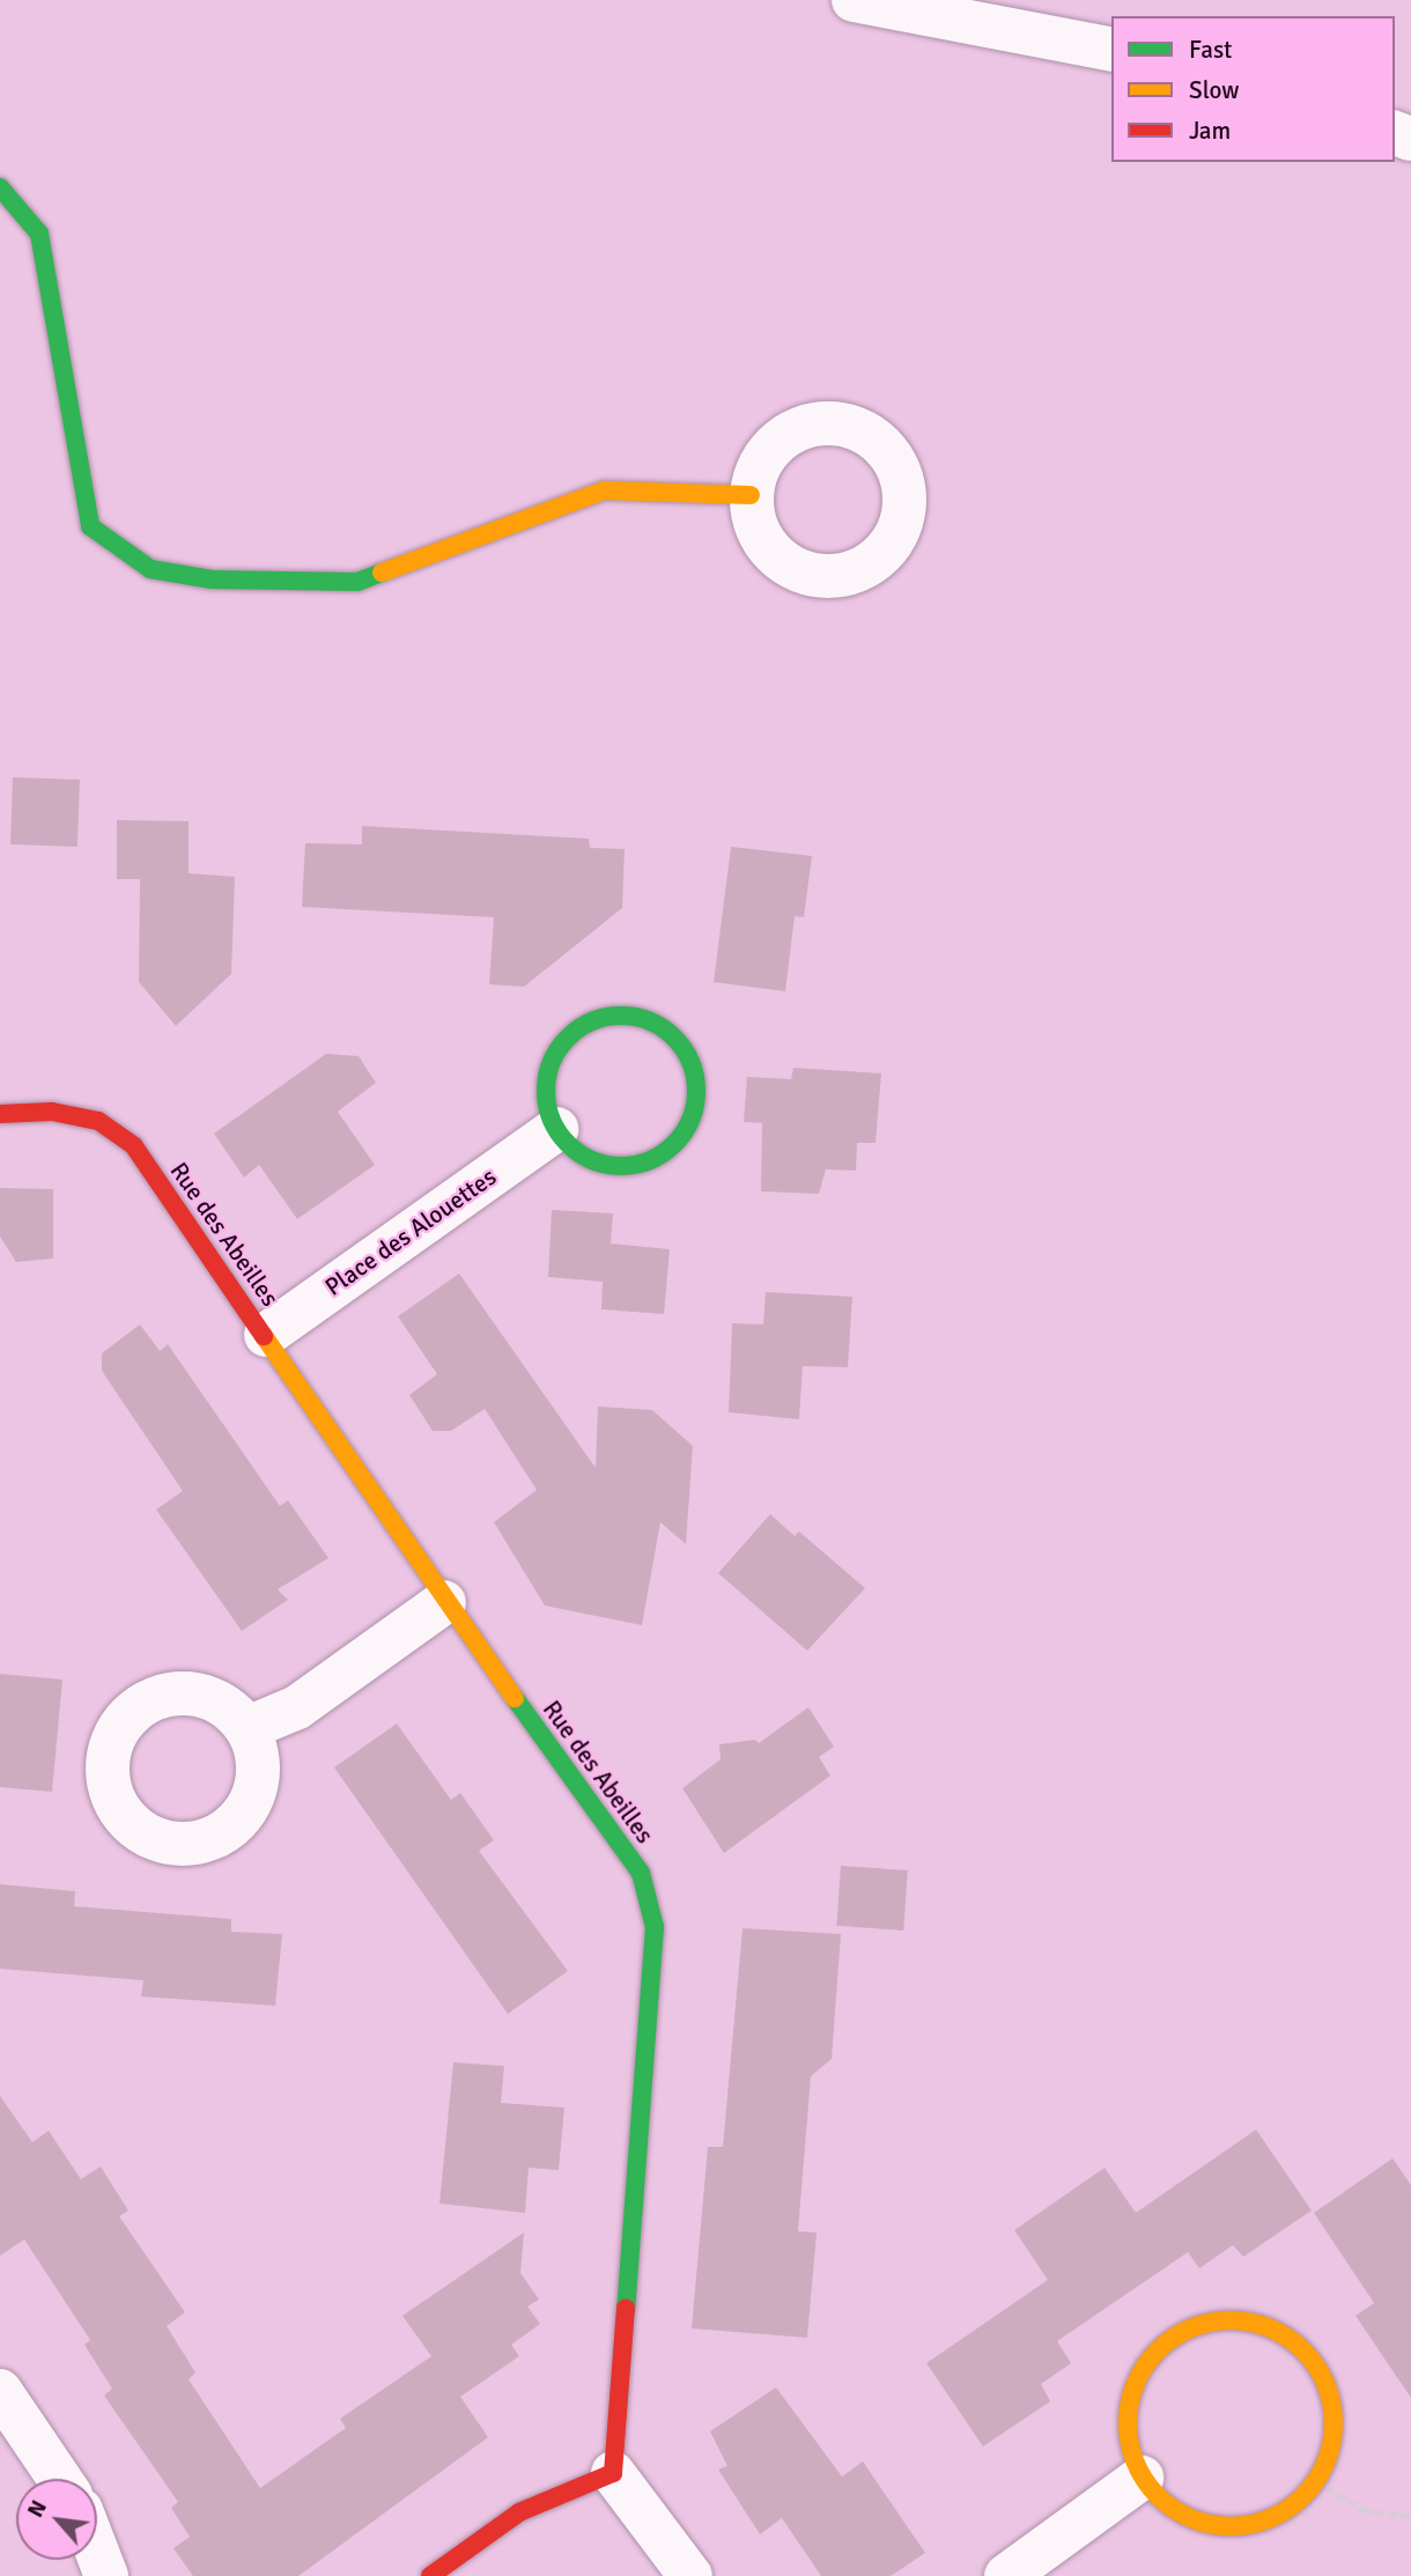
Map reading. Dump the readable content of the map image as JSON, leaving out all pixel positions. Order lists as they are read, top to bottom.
{
  "streets": {
    "street": ["Place des Alouettes", "Rue des Abeilles"]
  },
  "crossings": [
    ["Place des Alouettes", "Rue des Abeilles"]
  ],
  "legend": ["Fast", "Slow", "Jam"],
  "north": "top left"
}
